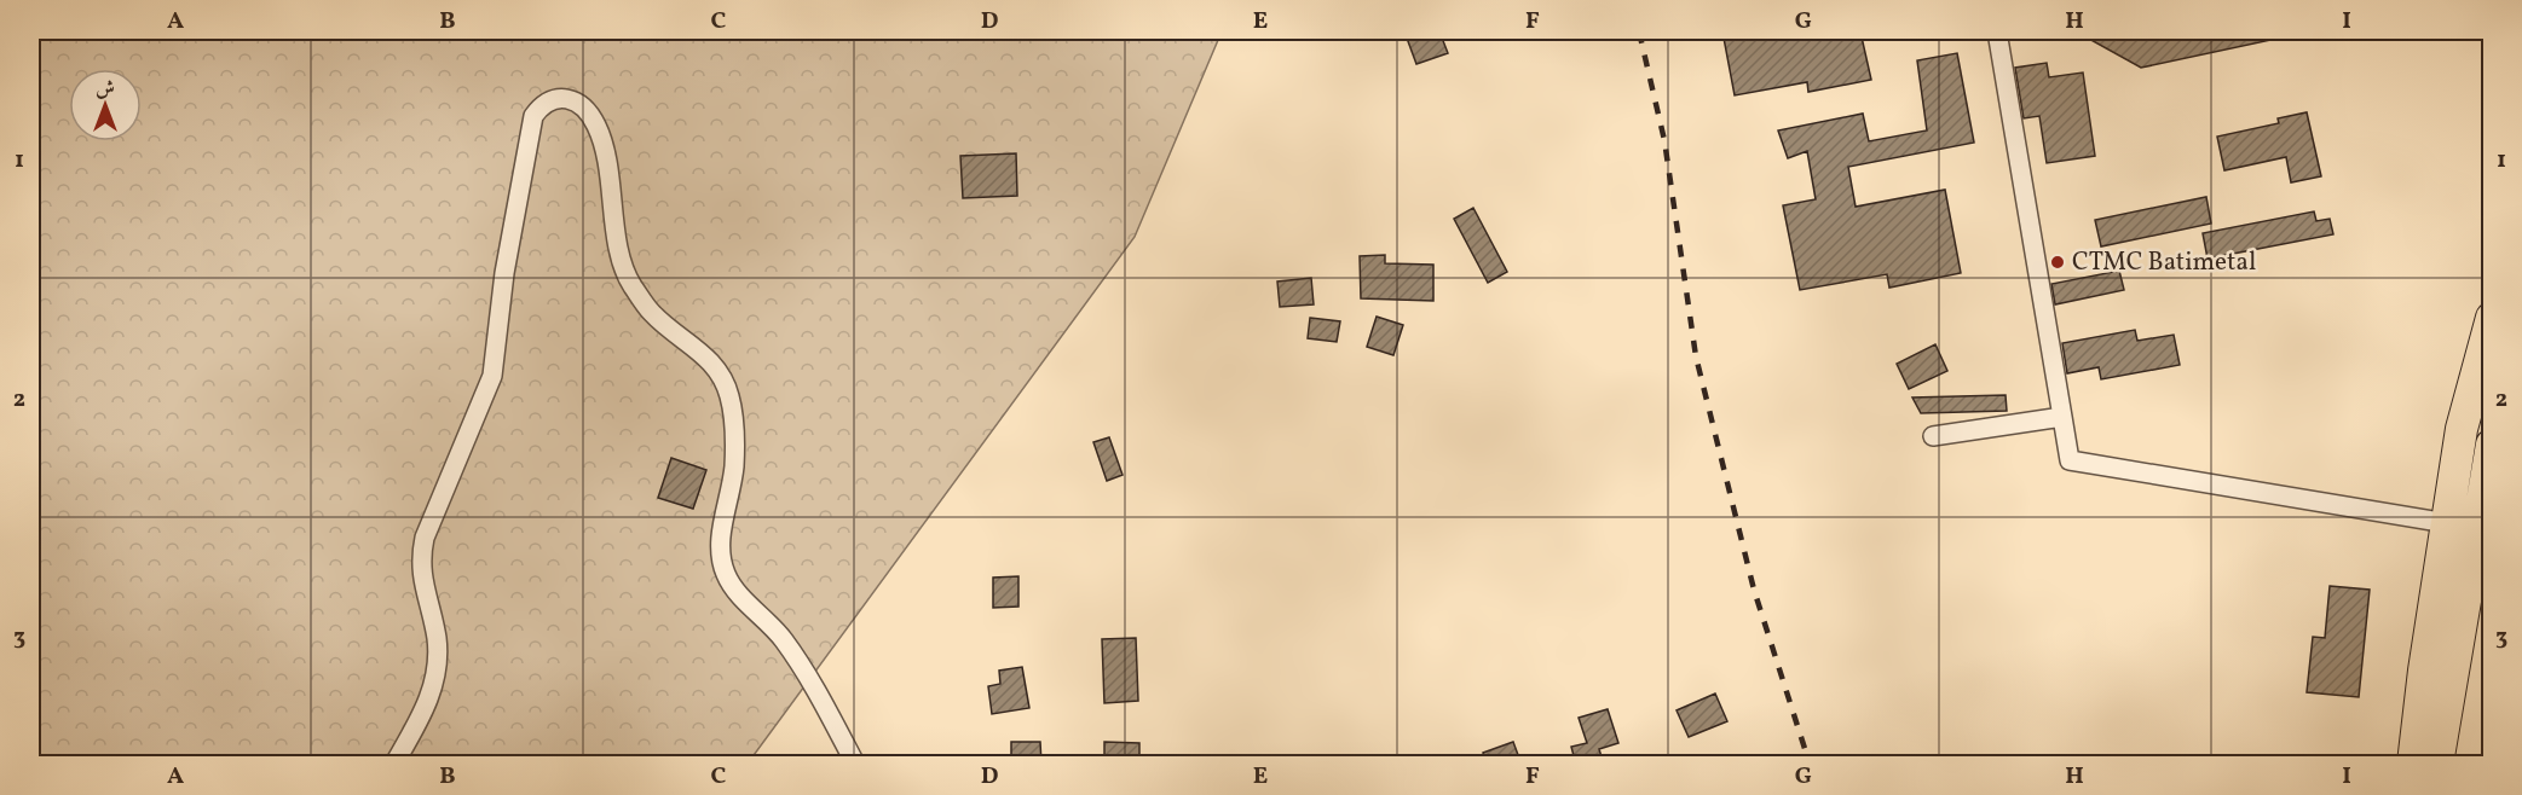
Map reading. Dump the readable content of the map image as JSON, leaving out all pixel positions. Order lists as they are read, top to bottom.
{
  "places": ["CTMC Batimetal"],
  "north": "top",
  "grid": {
    "columns": [
      "A",
      "B",
      "C",
      "D",
      "E",
      "F",
      "G",
      "H",
      "I"
    ],
    "rows": ["1", "2", "3"]
  }
}
